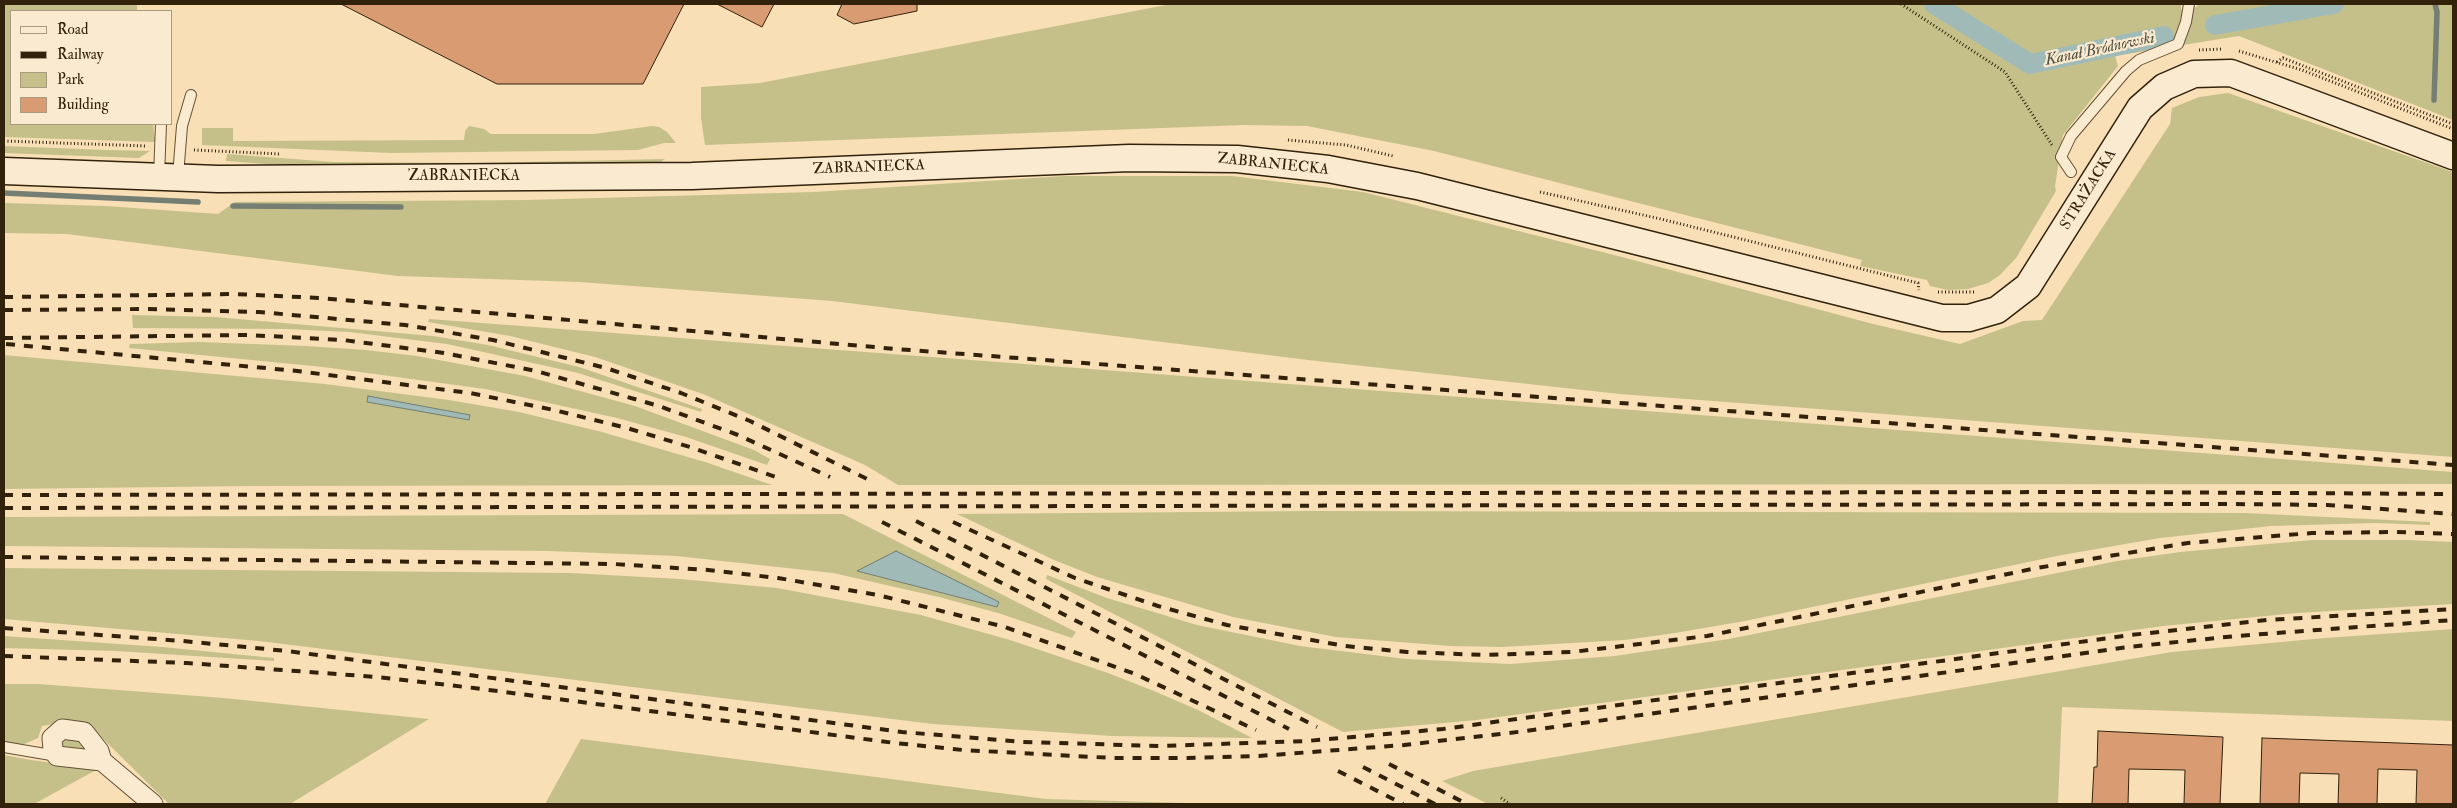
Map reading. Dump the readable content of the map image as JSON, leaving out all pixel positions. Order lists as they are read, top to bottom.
{
  "streets": {
    "main road": ["ZABRANIECKA", "STRAŻACKA"]
  },
  "crossings": [
    ["ZABRANIECKA", "STRAŻACKA"]
  ],
  "water": ["Kanał Bródnowski"],
  "legend": [
    "Road",
    "Railway",
    "Park",
    "Building"
  ]
}
